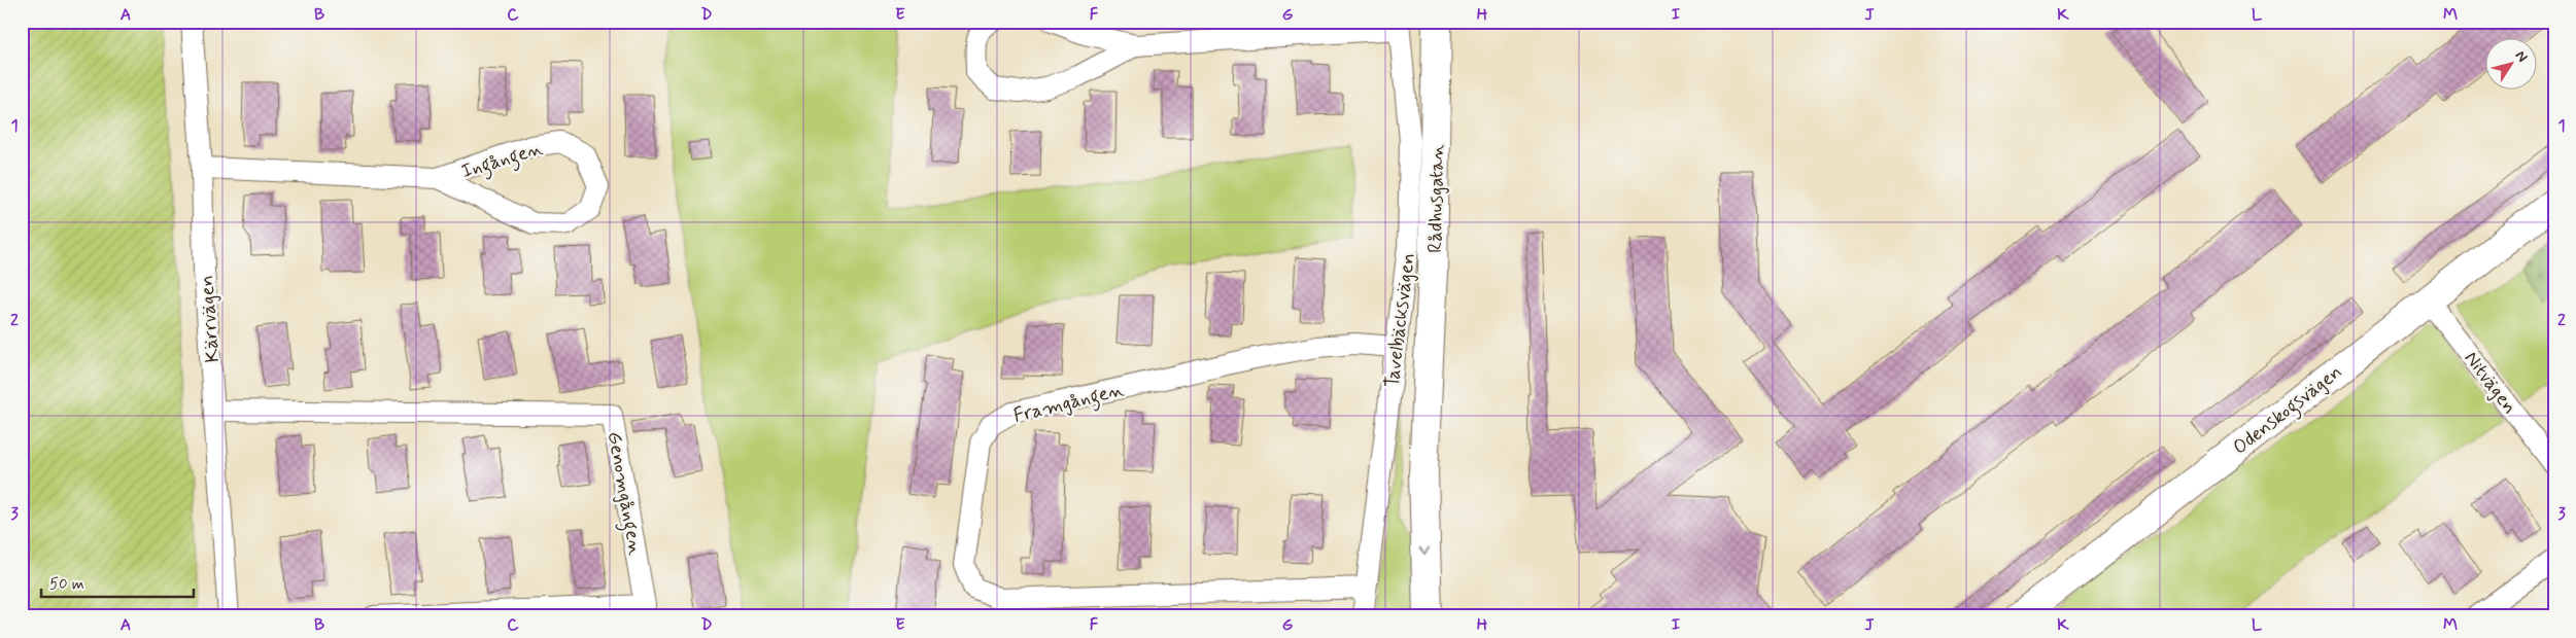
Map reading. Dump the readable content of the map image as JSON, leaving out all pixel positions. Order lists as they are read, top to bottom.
{
  "streets": {
    "main road": ["Rådhusgatan", "Odenskogsvägen"],
    "street": [
      "Ingången",
      "Kärrvägen",
      "Tavelbäcksvägen",
      "Nitvägen",
      "Framgången",
      "Genomgången"
    ]
  },
  "crossings": [
    ["Ingången", "Kärrvägen"],
    ["Kärrvägen", "Genomgången"],
    ["Tavelbäcksvägen", "Framgången"],
    ["Nitvägen", "Odenskogsvägen"]
  ],
  "scale_bar": "50 m",
  "north": "top right",
  "grid": {
    "columns": [
      "A",
      "B",
      "C",
      "D",
      "E",
      "F",
      "G",
      "H",
      "I",
      "J",
      "K",
      "L",
      "M"
    ],
    "rows": ["1", "2", "3"]
  }
}
